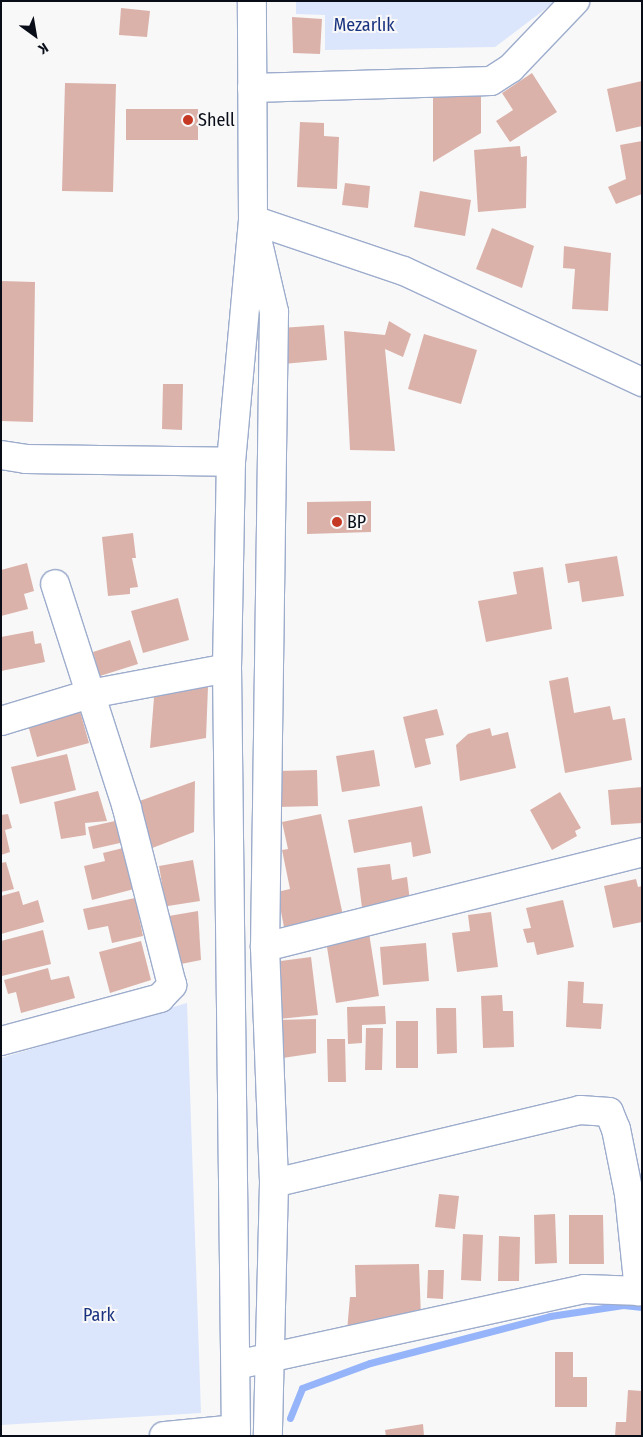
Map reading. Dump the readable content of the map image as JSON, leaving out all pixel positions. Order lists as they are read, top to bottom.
{
  "parks": ["Mezarlık", "Park"],
  "places": ["Shell", "BP"],
  "north": "bottom right"
}
